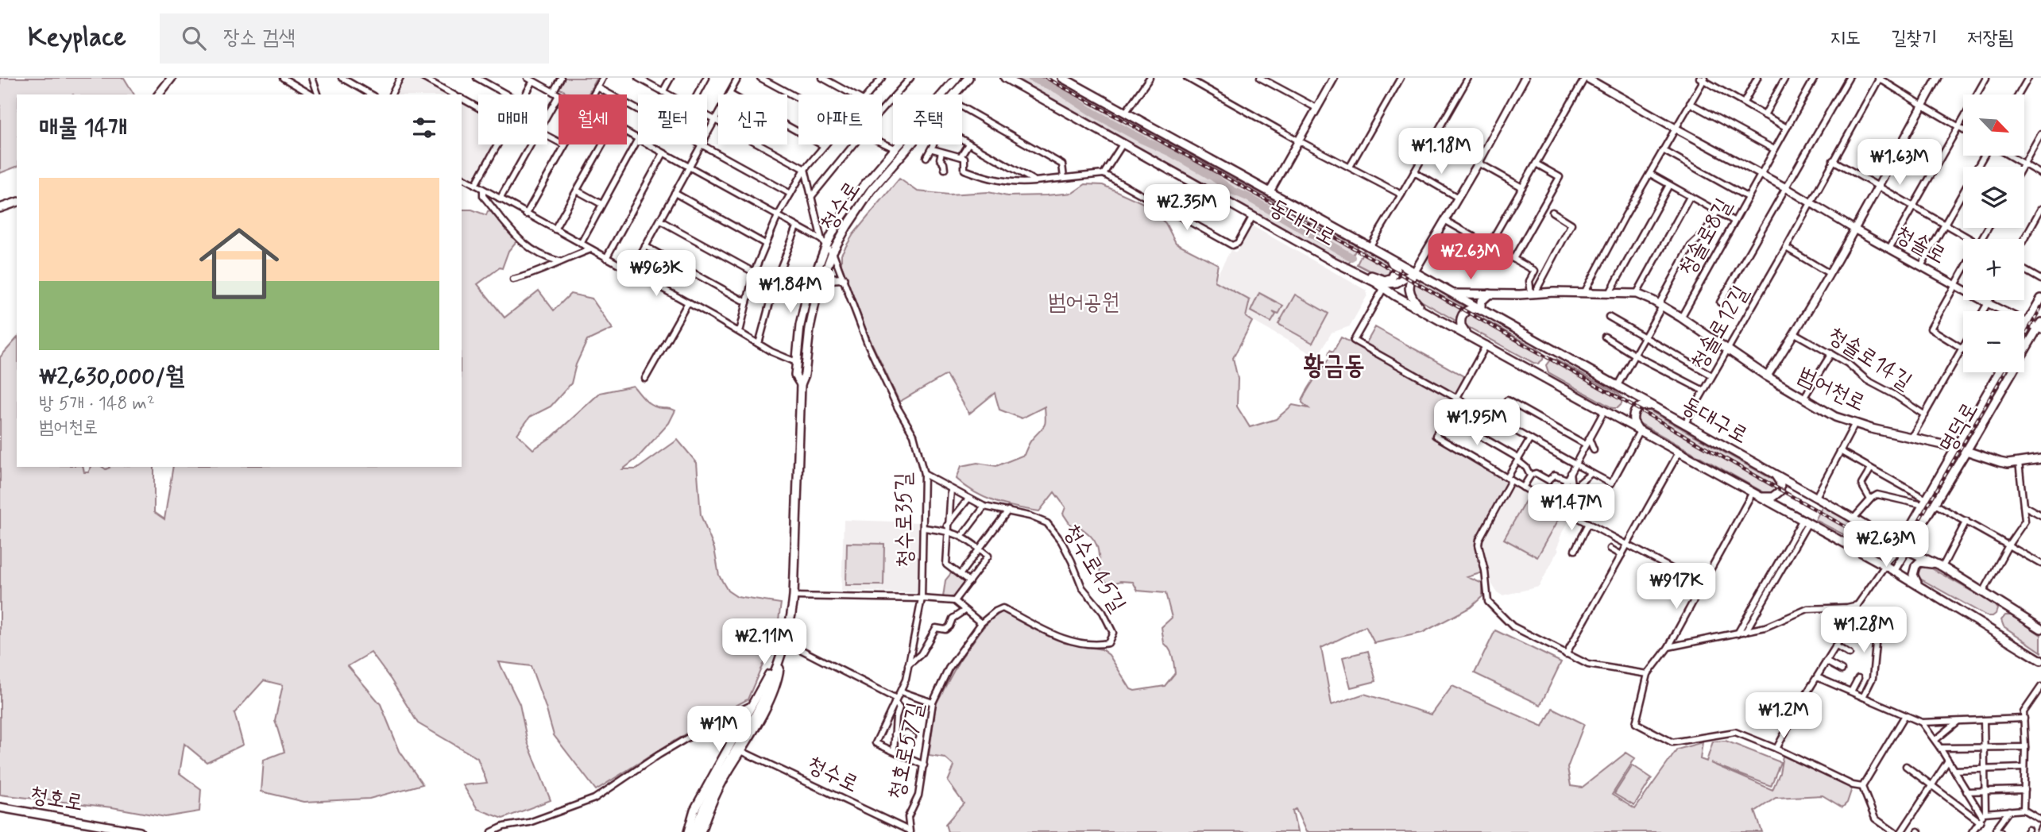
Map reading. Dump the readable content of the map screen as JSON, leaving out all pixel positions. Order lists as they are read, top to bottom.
{
  "streets": {
    "main road": [
      "청수로",
      "동대구로",
      "범어천로",
      "명덕로",
      "청호로"
    ],
    "street": [
      "청솔로8길",
      "청솔로",
      "청솔로12길",
      "청솔로14길",
      "청수로35길",
      "청수로45길",
      "청호로57길"
    ]
  },
  "crossings": [
    ["청수로", "청수로35길"],
    ["청수로", "청호로57길"],
    ["동대구로", "청솔로12길"],
    ["동대구로", "범어천로"],
    ["동대구로", "명덕로"],
    ["청솔로8길", "청솔로"],
    ["청솔로8길", "범어천로"],
    ["청솔로", "청솔로12길"],
    ["청솔로", "청솔로14길"],
    ["청솔로", "명덕로"],
    ["청솔로12길", "범어천로"],
    ["청솔로14길", "범어천로"],
    ["범어천로", "명덕로"],
    ["청수로35길", "청수로45길"],
    ["청수로35길", "청호로57길"],
    ["청수로45길", "청호로57길"]
  ],
  "districts": ["황금동"],
  "parks": ["범어공원"],
  "north": "bottom right",
  "page": {
    "header": "Keyplace",
    "search": "장소 검색",
    "nav": ["지도", "길찾기", "저장됨"],
    "map_buttons": ["+", "−"],
    "chip": [
      "매매",
      "월세",
      "필터",
      "신규",
      "아파트",
      "주택"
    ],
    "heading": "매물 14개",
    "price": [
      "₩1.18M",
      "₩1.63M",
      "₩2.35M",
      "₩2.63M",
      "₩963K",
      "₩1.84M",
      "₩1.95M",
      "₩1.47M",
      "₩2.63M",
      "₩917K",
      "₩1.28M",
      "₩2.11M",
      "₩1.2M",
      "₩1M"
    ],
    "list": [
      {
        "name": "₩2,630,000/월",
        "note": "방 5개 · 148 m² · 범어천로"
      }
    ]
  }
}
